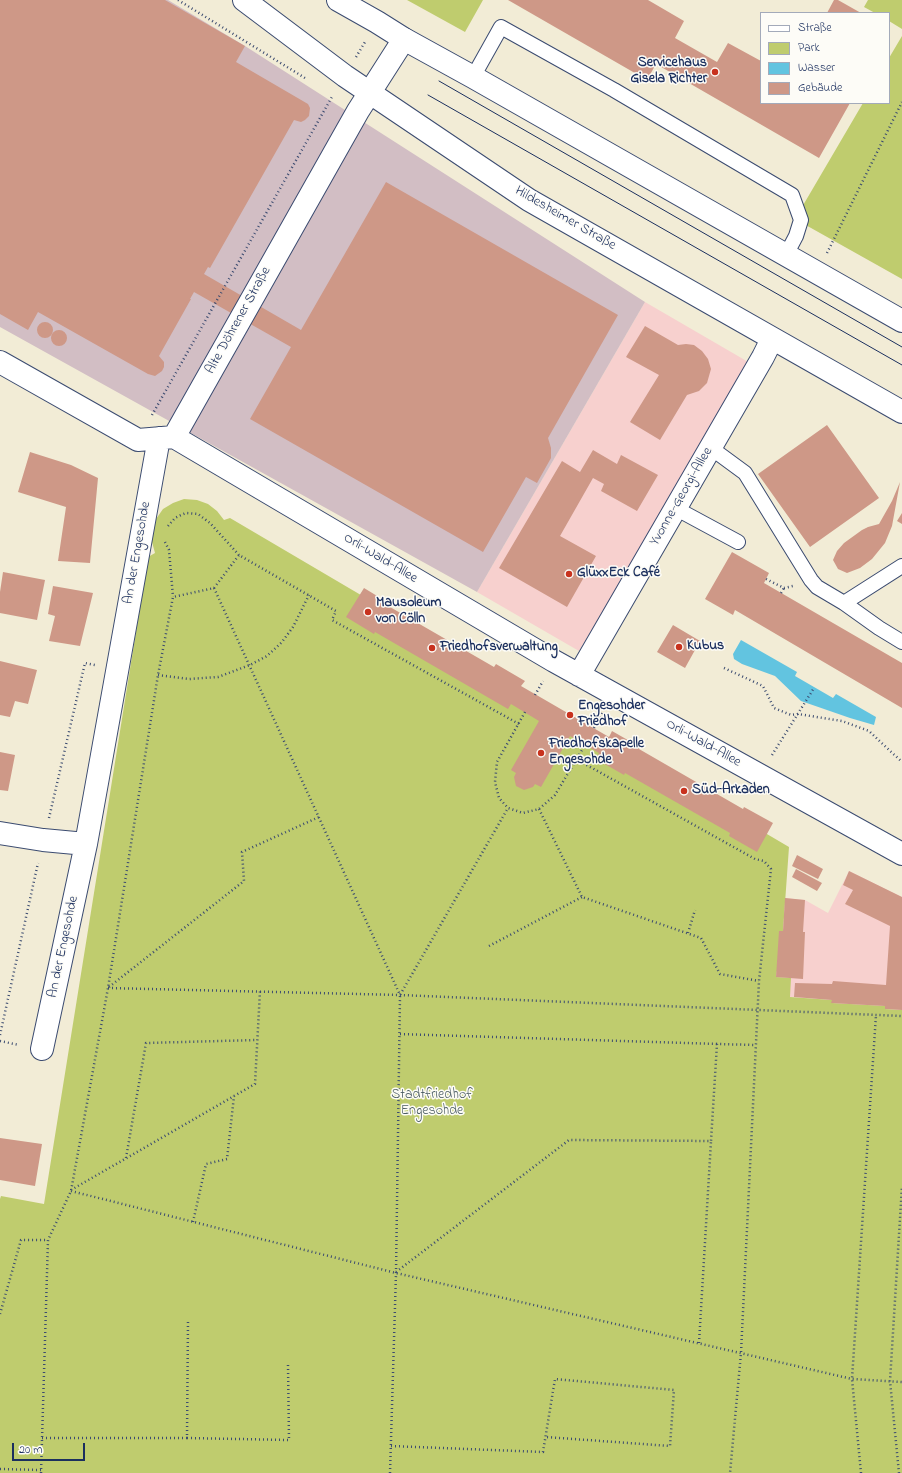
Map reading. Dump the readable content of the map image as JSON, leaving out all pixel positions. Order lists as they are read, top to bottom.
{
  "streets": {
    "street": [
      "Hildesheimer Straße",
      "Alte Döhrener Straße",
      "Yvonne-Georgi-Allee",
      "An der Engesohde",
      "Orli-Wald-Allee"
    ]
  },
  "crossings": [
    ["Hildesheimer Straße", "Alte Döhrener Straße"],
    ["Hildesheimer Straße", "Yvonne-Georgi-Allee"],
    ["Alte Döhrener Straße", "An der Engesohde"],
    ["Alte Döhrener Straße", "Orli-Wald-Allee"],
    ["Yvonne-Georgi-Allee", "Orli-Wald-Allee"],
    ["An der Engesohde", "Orli-Wald-Allee"]
  ],
  "parks": ["Stadtfriedhof Engesohde"],
  "places": [
    "Servicehaus Gisela Richter",
    "GlüxxEck Café",
    "Mausoleum von Cölln",
    "Kubus",
    "Friedhofsverwaltung",
    "Engesohder Friedhof",
    "Friedhofskapelle Engesohde",
    "Süd-Arkaden"
  ],
  "legend": [
    "Straße",
    "Park",
    "Wasser",
    "Gebäude"
  ],
  "scale_bar": "20 m"
}
